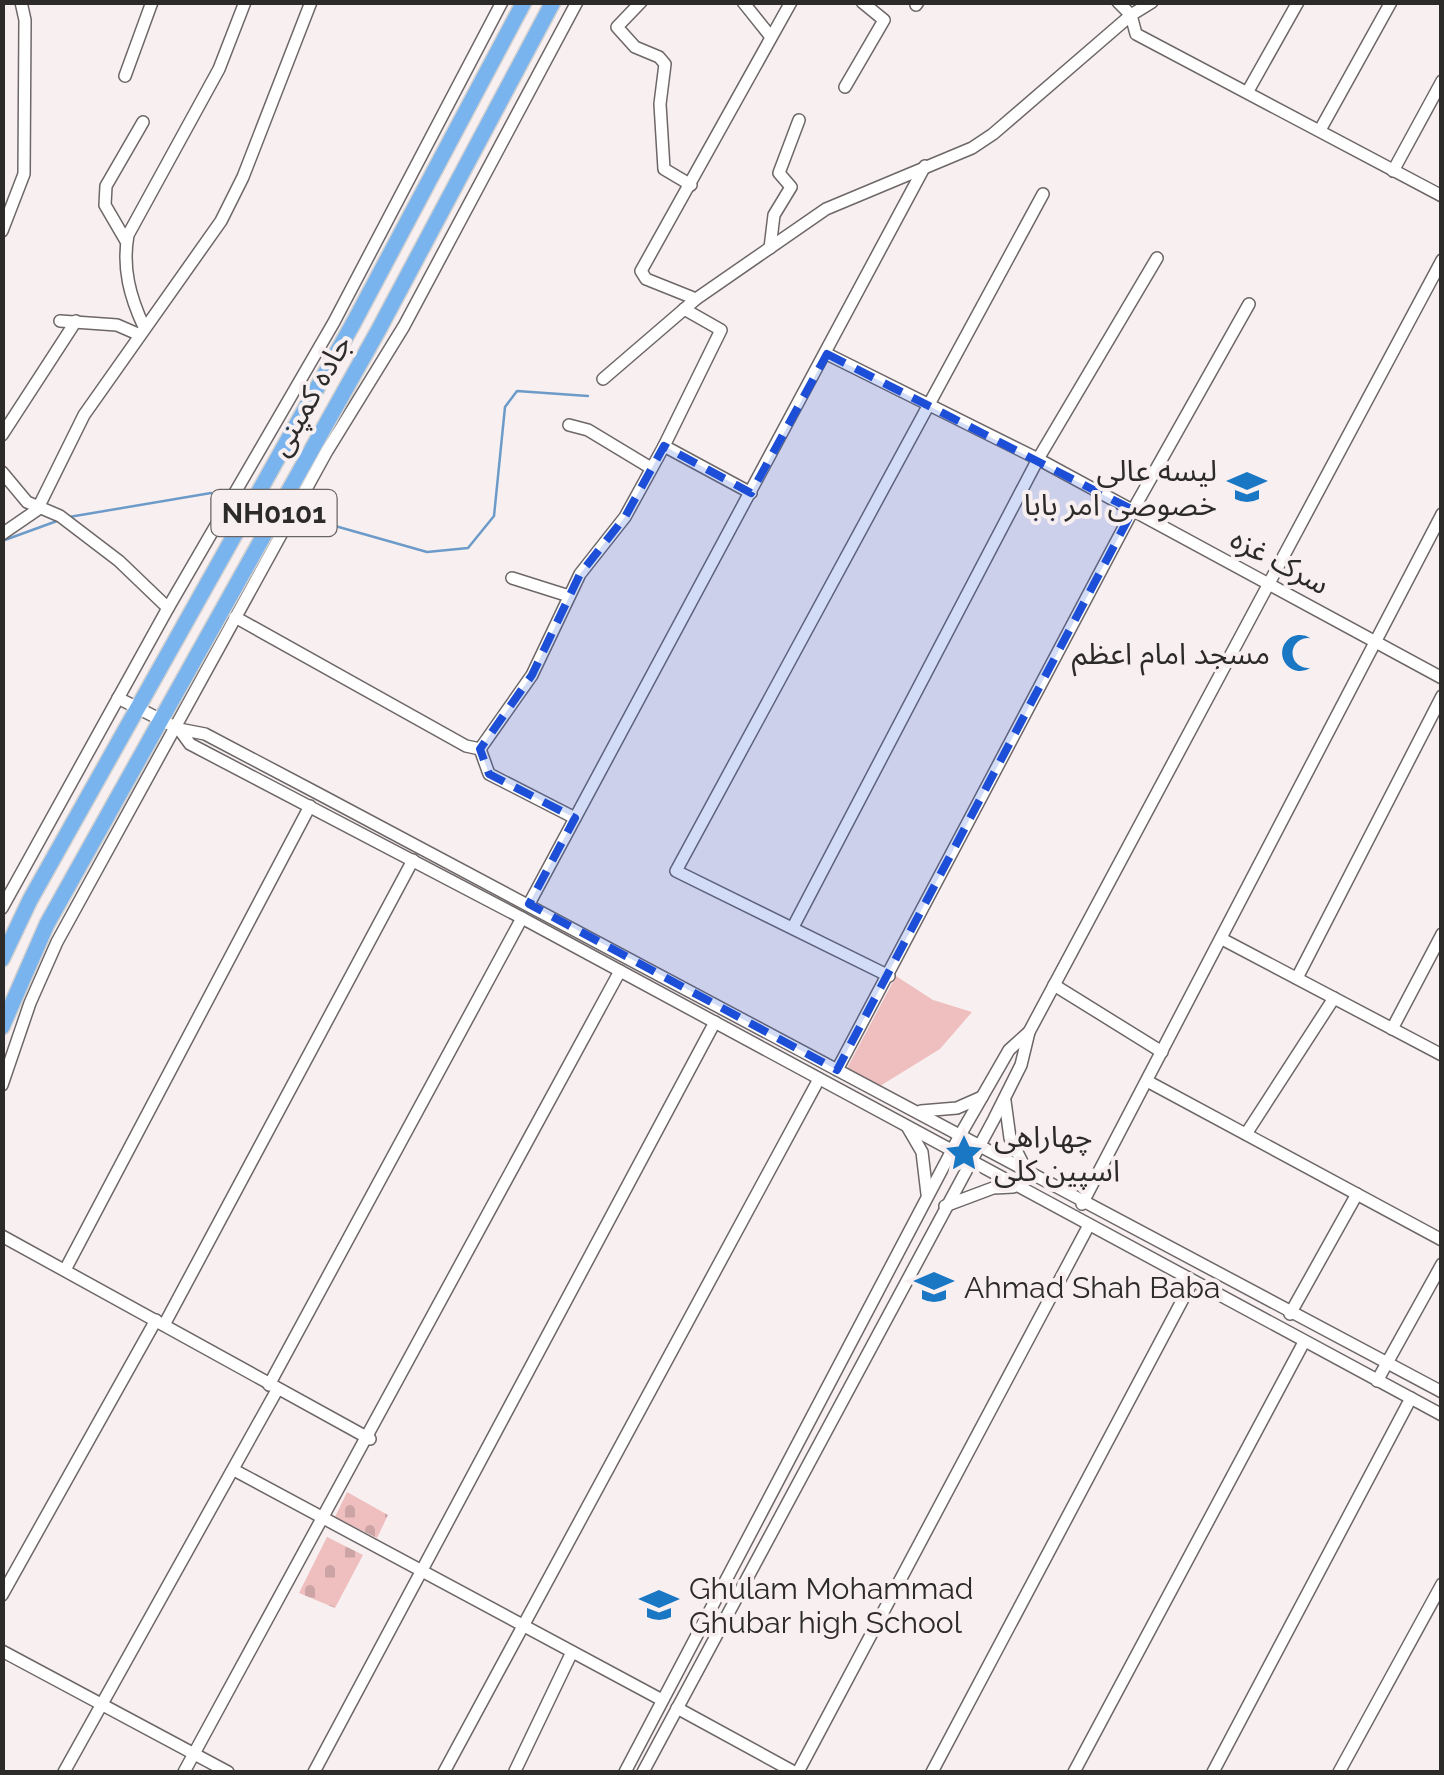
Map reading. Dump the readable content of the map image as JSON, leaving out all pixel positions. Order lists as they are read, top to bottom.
{
  "streets": {
    "highway": ["جاده کمپنی", "NH0101"],
    "street": ["سرک غزه"]
  },
  "places": {
    "school or university": ["لیسه عالی خصوصی امر بابا", "Ahmad Shah Baba", "Ghulam Mohammad Ghubar high School"],
    "mosque": ["مسجد امام اعظم"],
    "place": ["چهاراهی اسپین کلی"]
  }
}
